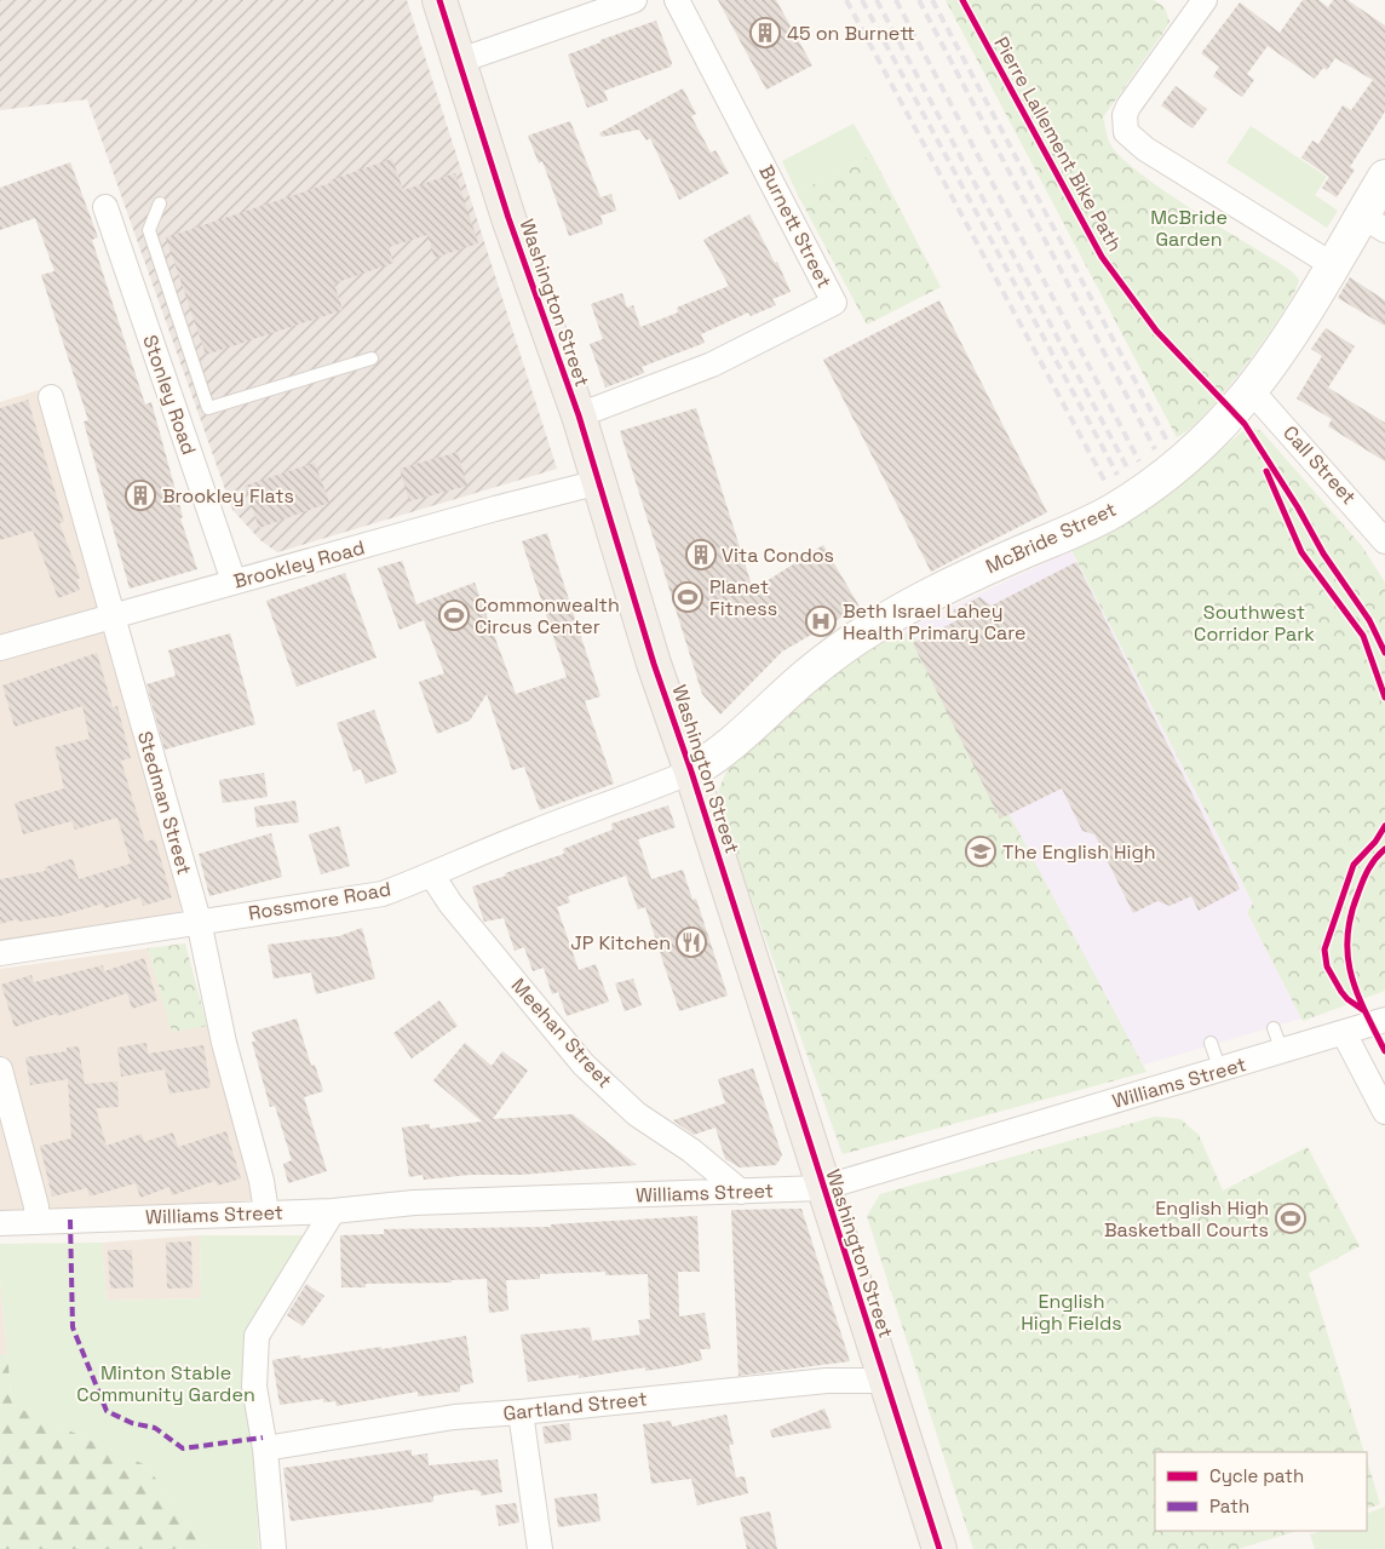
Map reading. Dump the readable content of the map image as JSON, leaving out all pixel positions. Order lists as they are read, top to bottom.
{
  "streets": {
    "main road": ["Washington Street"],
    "street": [
      "Burnett Street",
      "Stonley Road",
      "Call Street",
      "McBride Street",
      "Brookley Road",
      "Stedman Street",
      "Rossmore Road",
      "Meehan Street",
      "Williams Street",
      "Gartland Street"
    ],
    "cycle path": ["Pierre Lallement Bike Path"]
  },
  "crossings": [
    ["Burnett Street", "Washington Street"],
    ["Washington Street", "McBride Street"],
    ["Washington Street", "Brookley Road"],
    ["Washington Street", "Rossmore Road"],
    ["Washington Street", "Williams Street"],
    ["Washington Street", "Gartland Street"],
    ["Stonley Road", "Brookley Road"],
    ["Call Street", "McBride Street"],
    ["McBride Street", "Rossmore Road"],
    ["Brookley Road", "Stedman Street"],
    ["Stedman Street", "Rossmore Road"],
    ["Stedman Street", "Williams Street"],
    ["Rossmore Road", "Meehan Street"],
    ["Meehan Street", "Williams Street"]
  ],
  "parks": [
    "McBride Garden",
    "Southwest Corridor Park",
    "English High Fields",
    "Minton Stable Community Garden"
  ],
  "places": {
    "building": ["45 on Burnett", "Brookley Flats", "Vita Condos"],
    "sports": ["Planet Fitness", "Commonwealth Circus Center", "English High Basketball Courts"],
    "hospital": ["Beth Israel Lahey Health Primary Care"],
    "school or university": ["The English High"],
    "restaurant": ["JP Kitchen"]
  },
  "legend": ["Cycle path", "Path"]
}
